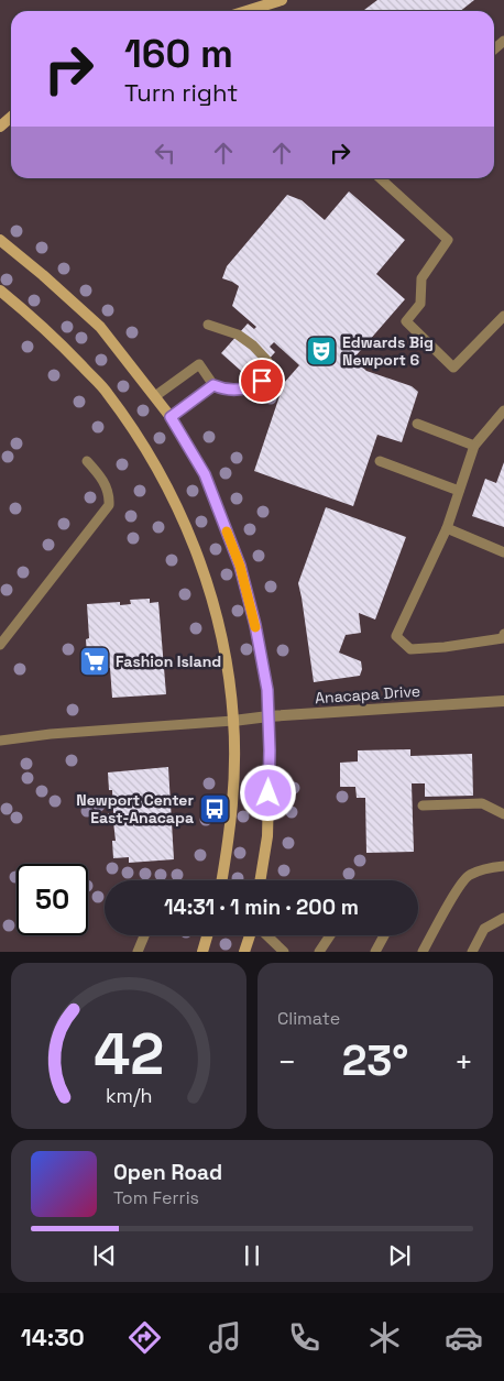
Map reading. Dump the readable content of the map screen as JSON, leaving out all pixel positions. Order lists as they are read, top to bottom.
{
  "streets": {
    "street": ["Anacapa Drive"]
  },
  "places": {
    "theatre": ["Edwards Big Newport 6"],
    "supermarket": ["Fashion Island"],
    "bus stop": ["Newport Center East-Anacapa"]
  },
  "page": {
    "turn": ["160 m", "Turn right"],
    "limit": "50",
    "trip": "14:31 · 1 min · 200 m",
    "tile": "Climate",
    "heat": ["−", "23°", "+"],
    "song": ["Open Road", "Tom Ferris"],
    "tabs": "14:30",
    "gauge": ["42", "km/h"]
  }
}
